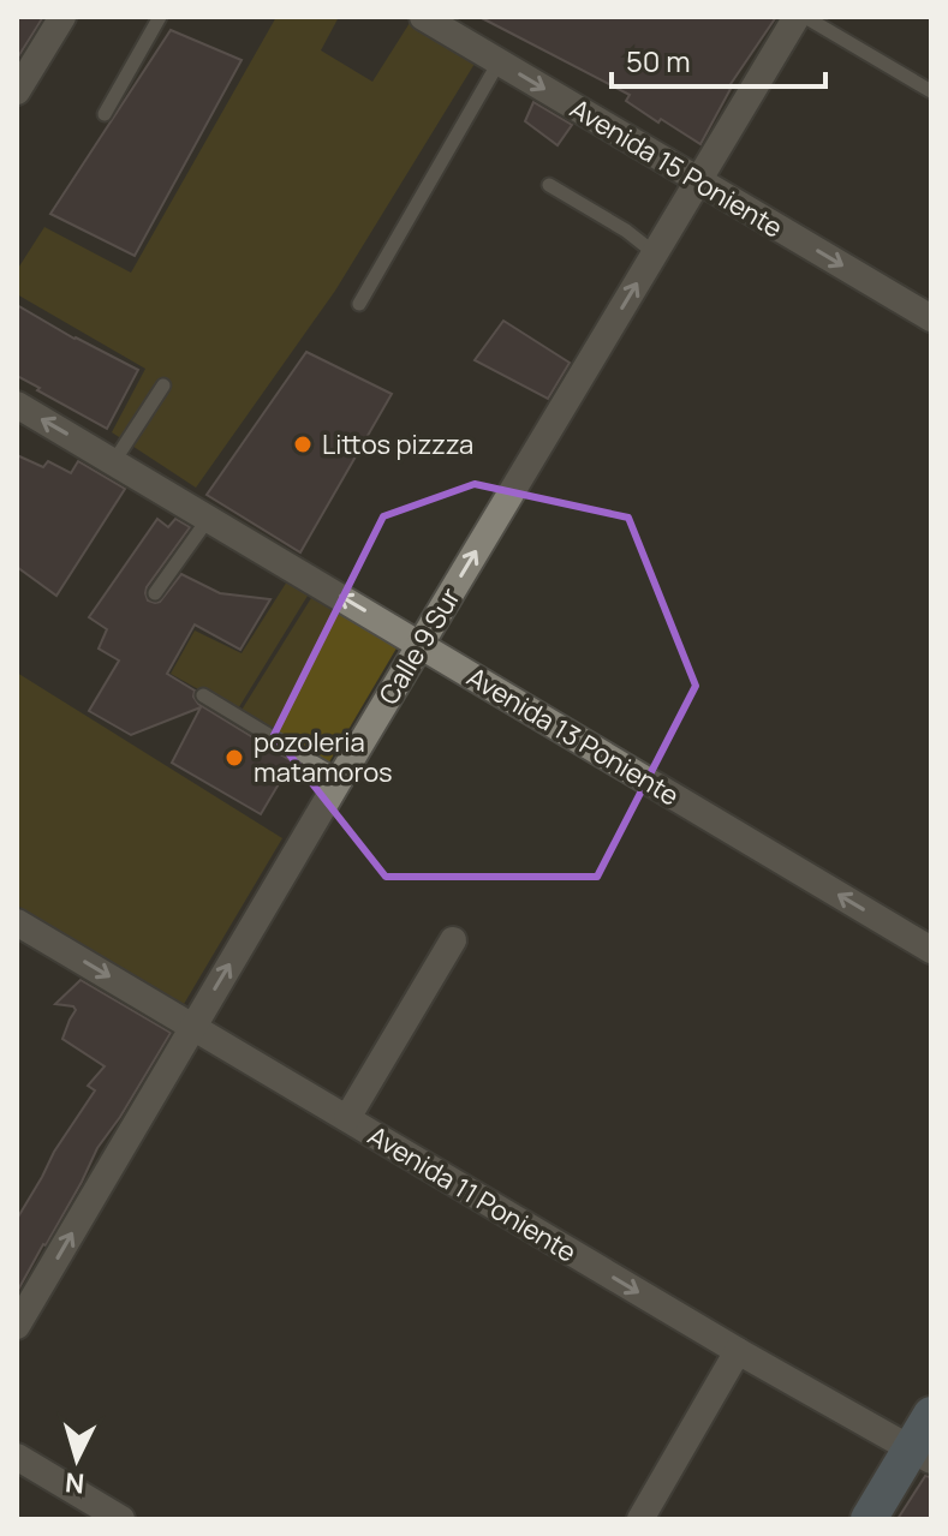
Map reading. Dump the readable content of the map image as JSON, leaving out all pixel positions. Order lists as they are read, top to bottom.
{
  "streets": {
    "street": [
      "Avenida 15 Poniente",
      "Calle 9 Sur",
      "Avenida 13 Poniente",
      "Avenida 11 Poniente"
    ]
  },
  "crossings": [
    ["Avenida 15 Poniente", "Calle 9 Sur"],
    ["Calle 9 Sur", "Avenida 13 Poniente"],
    ["Calle 9 Sur", "Avenida 11 Poniente"]
  ],
  "one_way": [
    "Avenida 15 Poniente",
    "Calle 9 Sur",
    "Avenida 13 Poniente",
    "Avenida 11 Poniente"
  ],
  "places": ["Littos pizzza", "pozoleria matamoros"],
  "scale_bar": "50 m",
  "north": "bottom"
}
